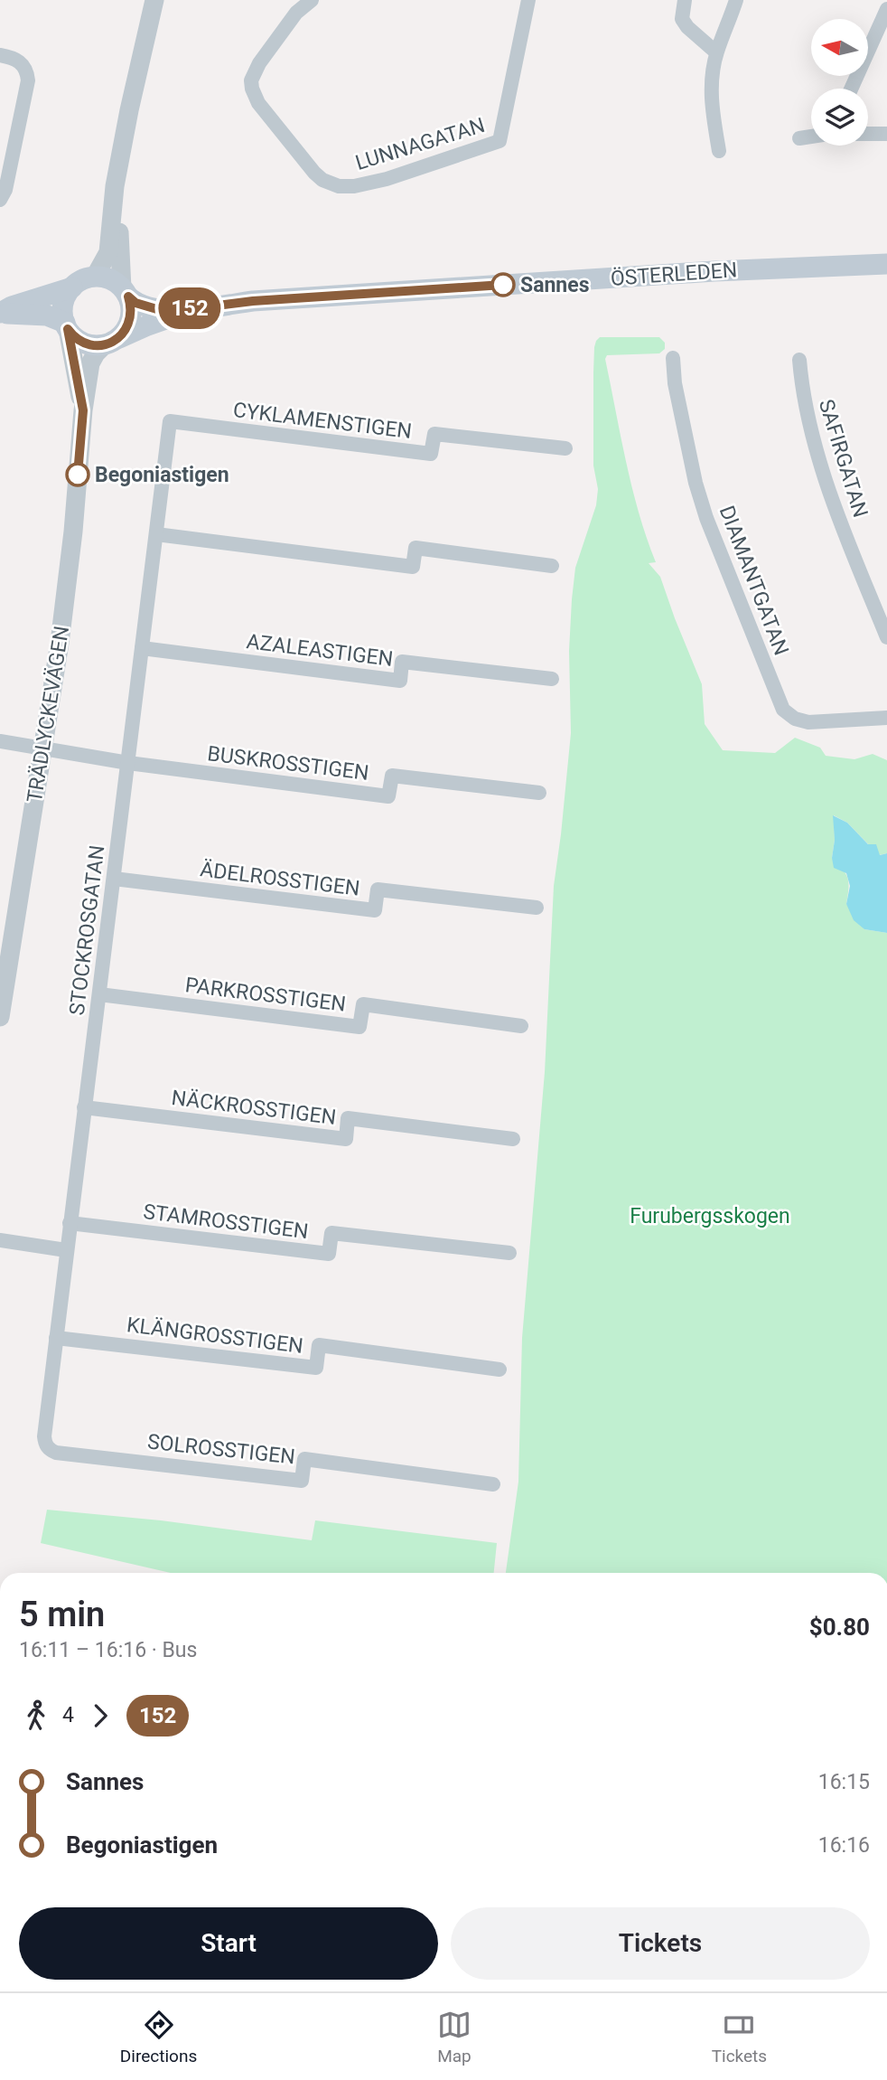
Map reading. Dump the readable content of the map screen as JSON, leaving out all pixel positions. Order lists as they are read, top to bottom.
{
  "streets": {
    "main road": ["ÖSTERLEDEN", "TRÄDLYCKEVÄGEN"],
    "street": [
      "LUNNAGATAN",
      "CYKLAMENSTIGEN",
      "SAFIRGATAN",
      "DIAMANTGATAN",
      "AZALEASTIGEN",
      "BUSKROSSTIGEN",
      "ÄDELROSSTIGEN",
      "STOCKROSGATAN",
      "PARKROSSTIGEN",
      "NÄCKROSSTIGEN",
      "STAMROSSTIGEN",
      "KLÄNGROSSTIGEN",
      "SOLROSSTIGEN"
    ]
  },
  "crossings": [
    ["ÖSTERLEDEN", "TRÄDLYCKEVÄGEN"],
    ["CYKLAMENSTIGEN", "STOCKROSGATAN"],
    ["AZALEASTIGEN", "STOCKROSGATAN"],
    ["BUSKROSSTIGEN", "STOCKROSGATAN"],
    ["ÄDELROSSTIGEN", "STOCKROSGATAN"],
    ["STOCKROSGATAN", "PARKROSSTIGEN"],
    ["STOCKROSGATAN", "NÄCKROSSTIGEN"],
    ["STOCKROSGATAN", "STAMROSSTIGEN"],
    ["STOCKROSGATAN", "KLÄNGROSSTIGEN"],
    ["STOCKROSGATAN", "SOLROSSTIGEN"]
  ],
  "parks": ["Furubergsskogen"],
  "places": ["Sannes", "Begoniastigen"],
  "lines": ["bus line 152"],
  "north": "left",
  "page": {
    "on_map": "152",
    "heading": ["5 min", "16:11 – 16:16 · Bus", "$0.80"],
    "legs": ["4", "152"],
    "list": [
      {
        "name": "Sannes",
        "value": "16:15"
      },
      {
        "name": "Begoniastigen",
        "value": "16:16"
      }
    ],
    "buttons": ["Start", "Tickets"],
    "tabs": ["Directions", "Map", "Tickets"]
  }
}
